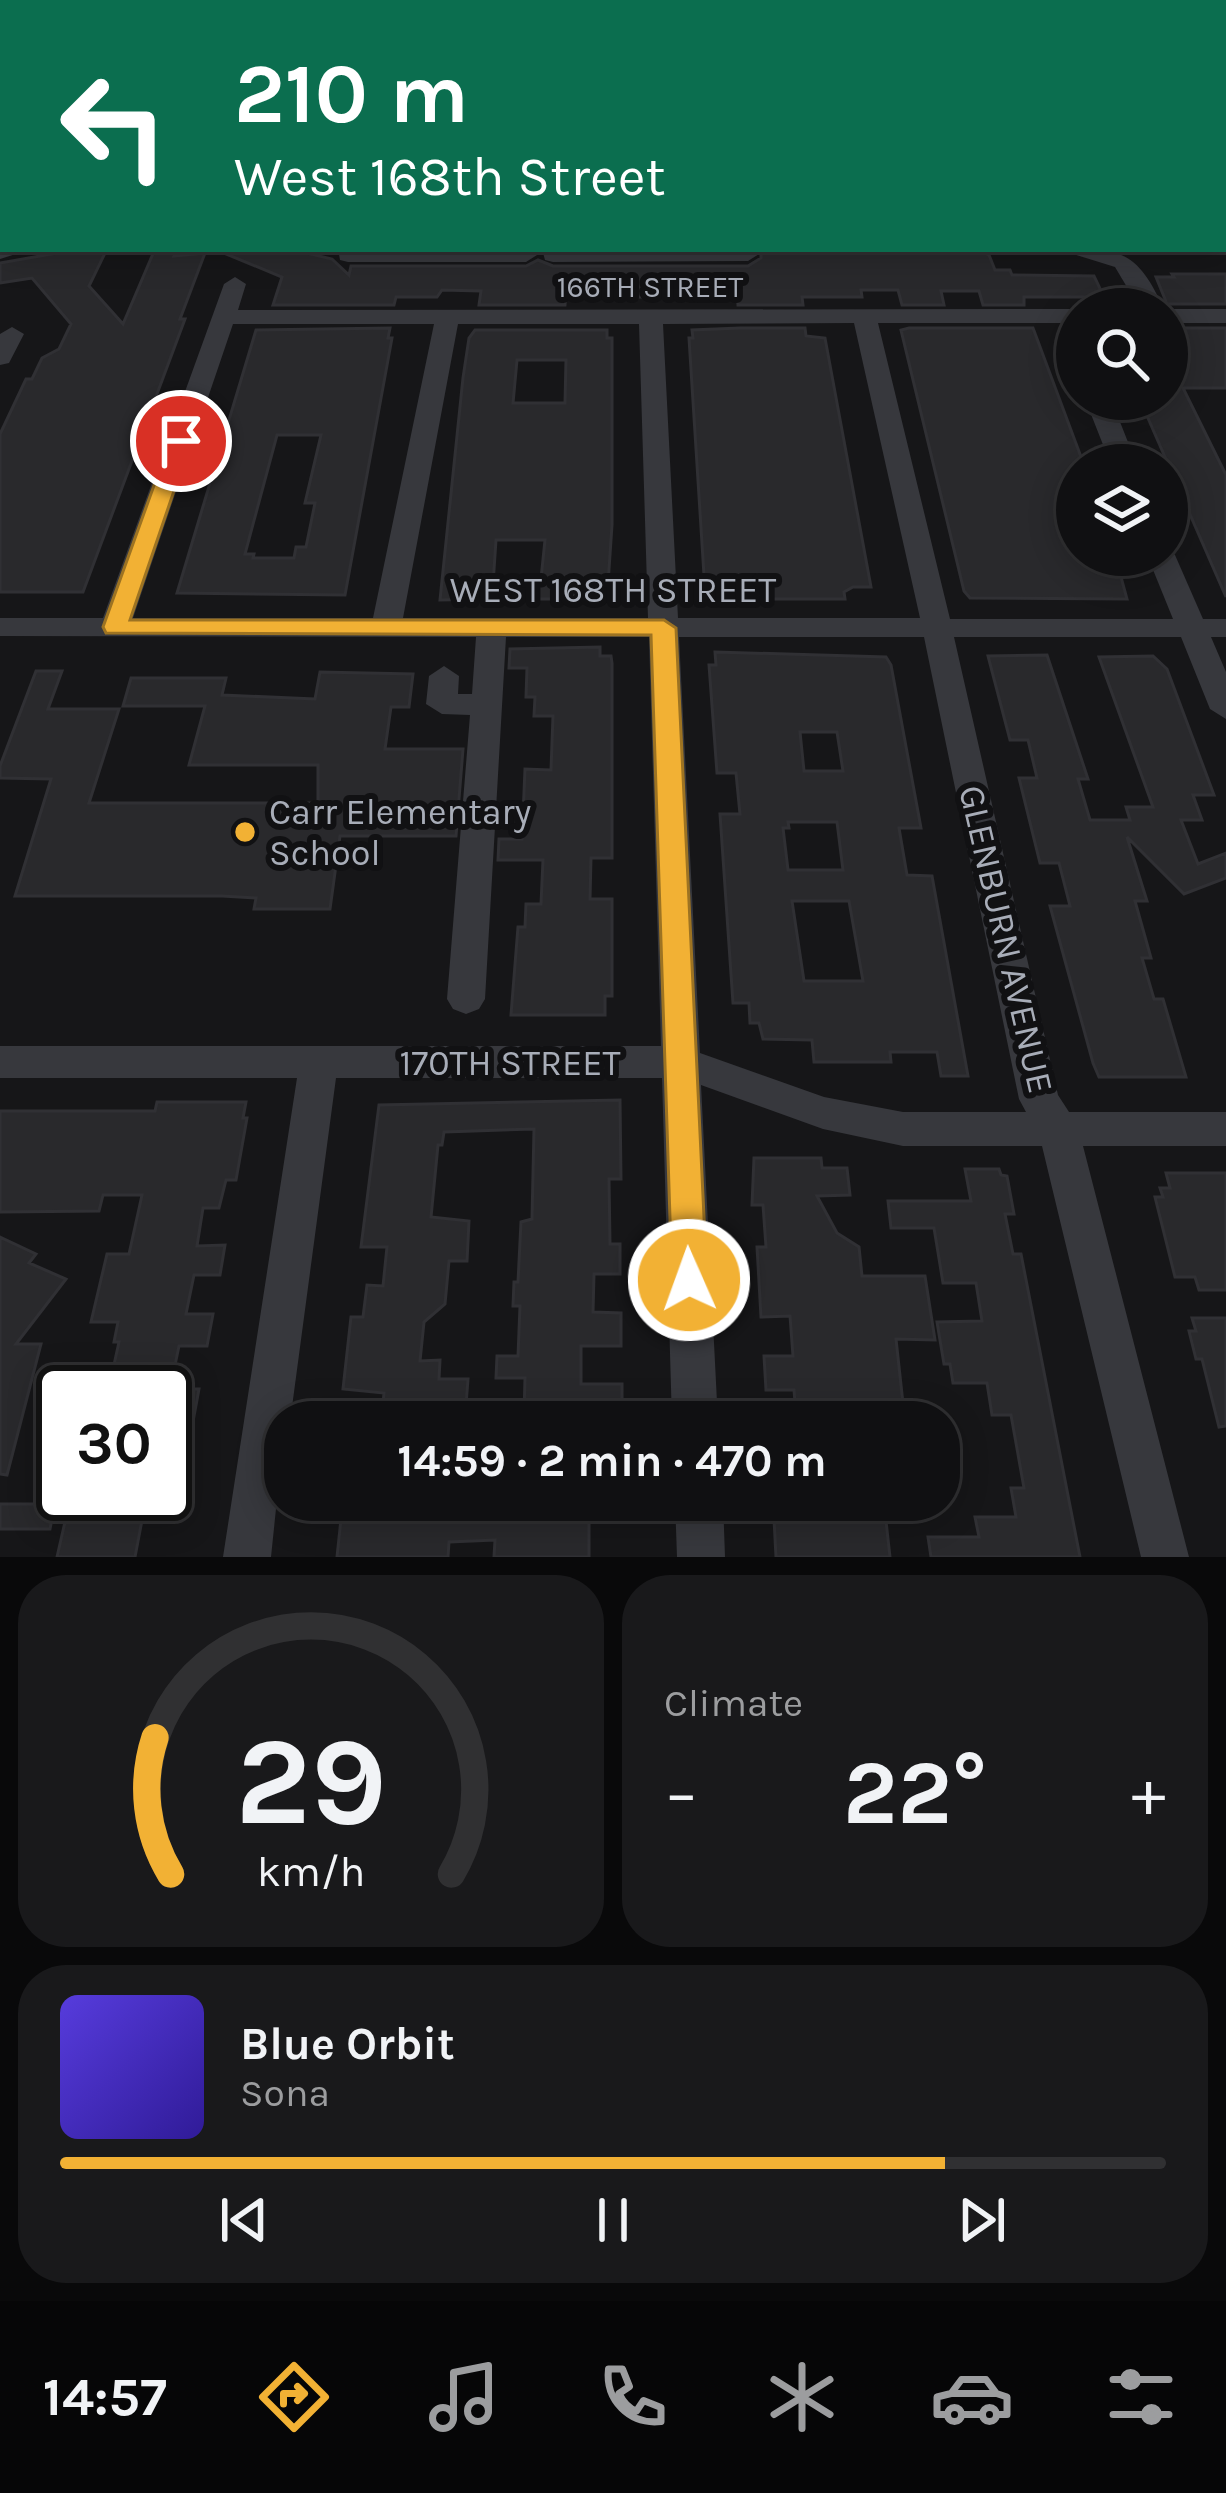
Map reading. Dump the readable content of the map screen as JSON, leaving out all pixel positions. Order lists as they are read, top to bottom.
{
  "streets": {
    "street": [
      "166TH STREET",
      "WEST 168TH STREET",
      "GLENBURN AVENUE",
      "170TH STREET"
    ]
  },
  "crossings": [
    ["166TH STREET", "GLENBURN AVENUE"],
    ["WEST 168TH STREET", "GLENBURN AVENUE"],
    ["GLENBURN AVENUE", "170TH STREET"]
  ],
  "places": ["Carr Elementary School"],
  "page": {
    "turn": ["210 m", "West 168th Street"],
    "limit": "30",
    "trip": "14:59 · 2 min · 470 m",
    "tile": "Climate",
    "heat": ["−", "22°", "+"],
    "song": ["Blue Orbit", "Sona"],
    "tabs": "14:57",
    "gauge": ["29", "km/h"]
  }
}
